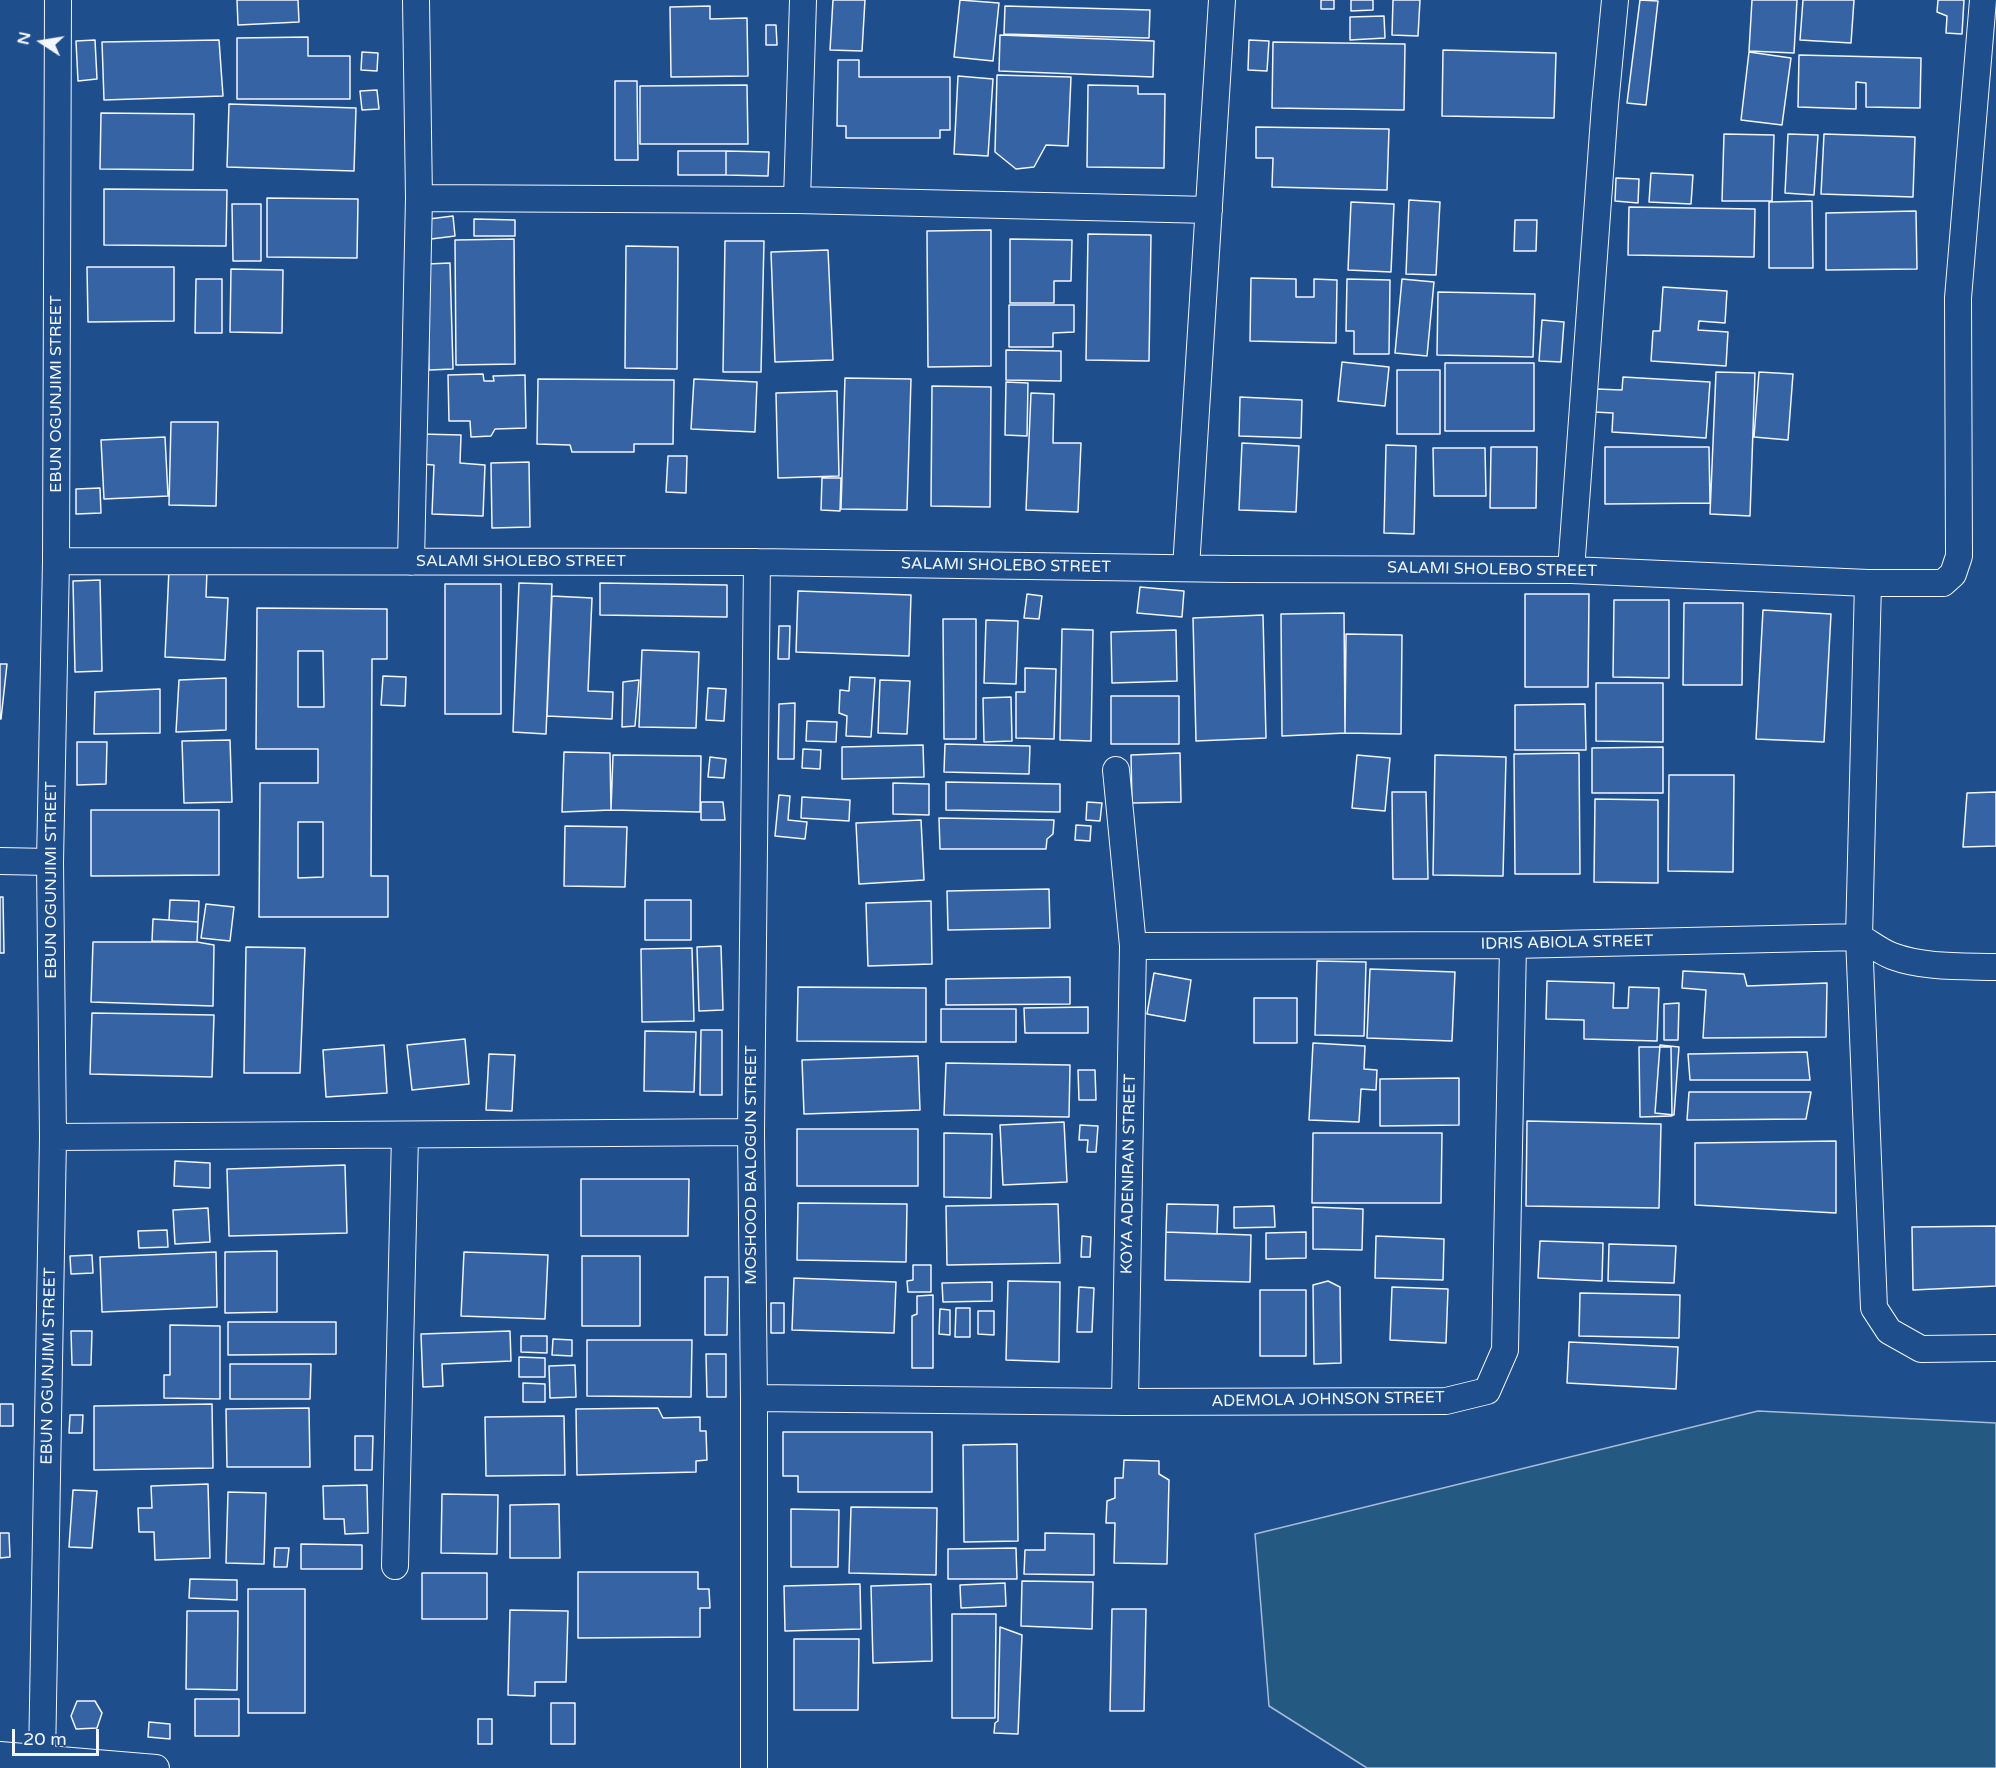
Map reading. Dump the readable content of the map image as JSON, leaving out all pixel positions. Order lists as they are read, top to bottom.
{
  "streets": {
    "street": [
      "EBUN OGUNJIMI STREET",
      "SALAMI SHOLEBO STREET",
      "IDRIS ABIOLA STREET",
      "MOSHOOD BALOGUN STREET",
      "KOYA ADENIRAN STREET",
      "ADEMOLA JOHNSON STREET"
    ]
  },
  "crossings": [
    ["EBUN OGUNJIMI STREET", "SALAMI SHOLEBO STREET"],
    ["SALAMI SHOLEBO STREET", "MOSHOOD BALOGUN STREET"],
    ["IDRIS ABIOLA STREET", "KOYA ADENIRAN STREET"],
    ["IDRIS ABIOLA STREET", "ADEMOLA JOHNSON STREET"],
    ["MOSHOOD BALOGUN STREET", "ADEMOLA JOHNSON STREET"],
    ["KOYA ADENIRAN STREET", "ADEMOLA JOHNSON STREET"]
  ],
  "scale_bar": "20 m",
  "north": "left"
}
